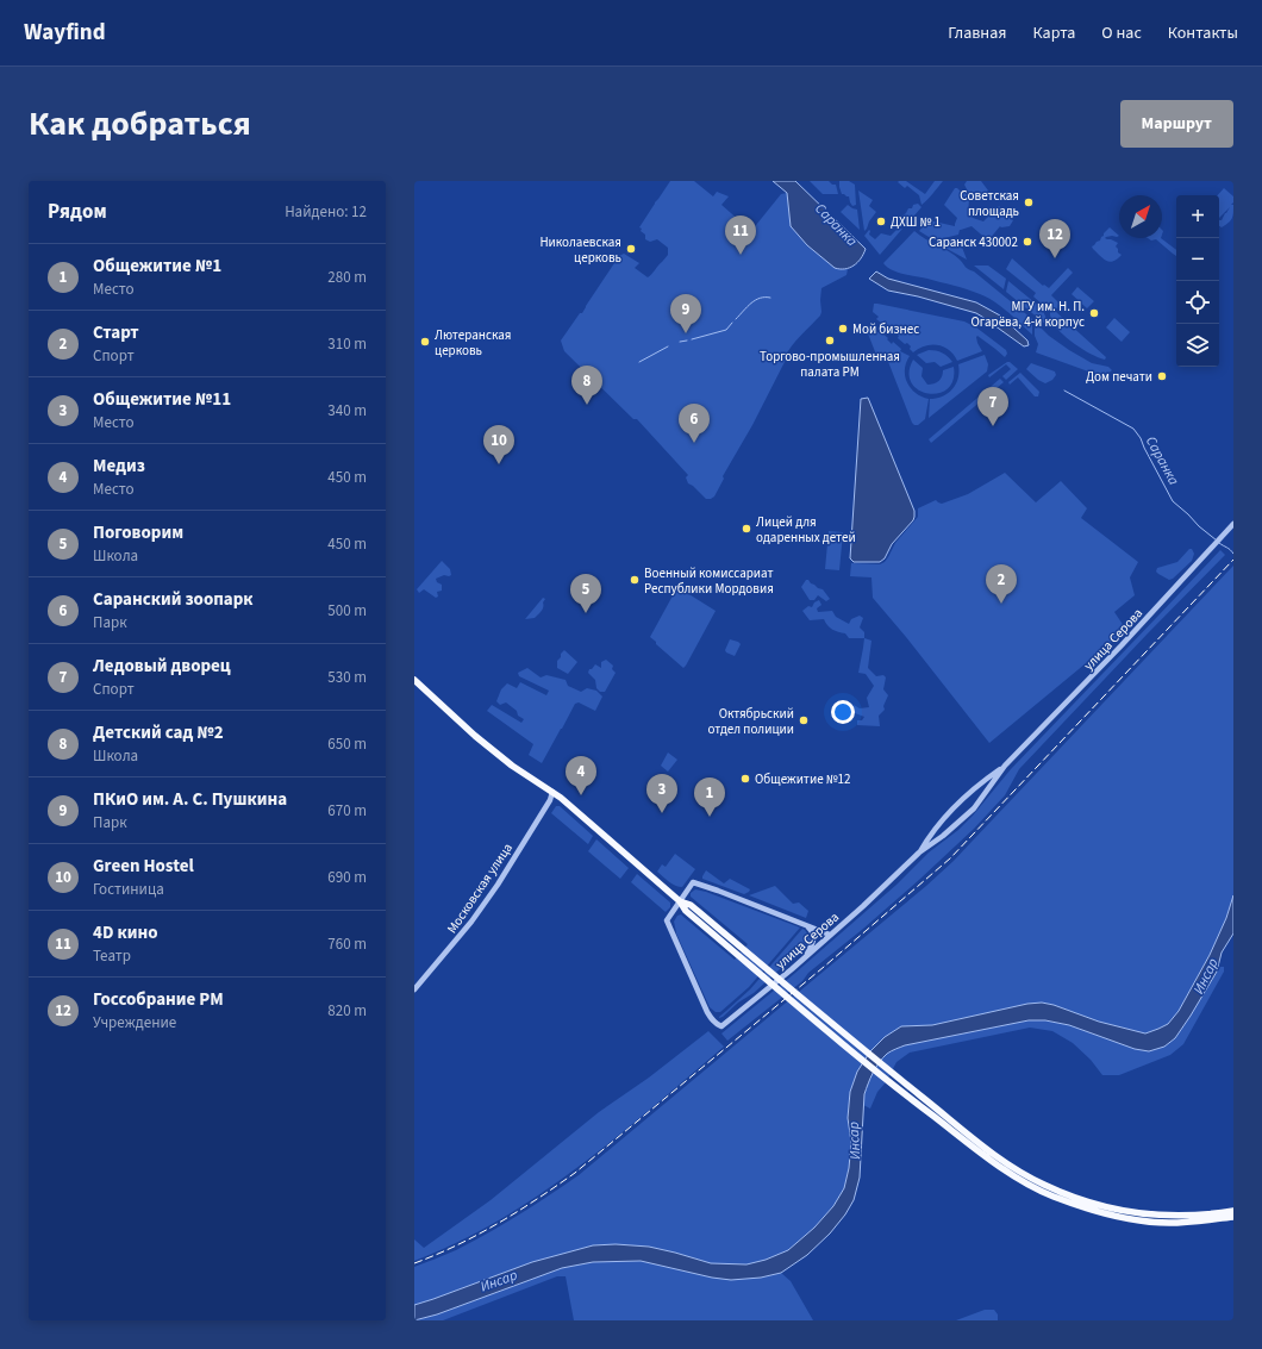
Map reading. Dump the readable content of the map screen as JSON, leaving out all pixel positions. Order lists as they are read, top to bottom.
{
  "streets": {
    "street": ["улица Серова", "Московская улица"]
  },
  "water": ["Саранка", "Инсар"],
  "places": [
    "Советская площадь",
    "ДХШ № 1",
    "Саранск 430002",
    "Николаевская церковь",
    "МГУ им. Н. П. Огарёва, 4-й корпус",
    "Мой бизнес",
    "Торгово-промышленная палата РМ",
    "Лютеранская церковь",
    "Дом печати",
    "Лицей для одаренных детей",
    "Военный комиссариат Республики Мордовия",
    "Октябрьский отдел полиции",
    "Общежитие №12"
  ],
  "north": "top right",
  "page": {
    "header": "Wayfind",
    "nav": [
      "Главная",
      "Карта",
      "О нас",
      "Контакты"
    ],
    "title": "Как добраться",
    "buttons": "Маршрут",
    "heading": ["Рядом", "Найдено: 12"],
    "map_buttons": ["+", "−"],
    "pins": [
      "11",
      "12",
      "9",
      "8",
      "7",
      "6",
      "10",
      "2",
      "5",
      "4",
      "3",
      "1"
    ],
    "list": [
      {
        "mark": "1",
        "name": "Общежитие №1",
        "note": "Место",
        "value": "280 m"
      },
      {
        "mark": "2",
        "name": "Старт",
        "note": "Спорт",
        "value": "310 m"
      },
      {
        "mark": "3",
        "name": "Общежитие №11",
        "note": "Место",
        "value": "340 m"
      },
      {
        "mark": "4",
        "name": "Медиз",
        "note": "Место",
        "value": "450 m"
      },
      {
        "mark": "5",
        "name": "Поговорим",
        "note": "Школа",
        "value": "450 m"
      },
      {
        "mark": "6",
        "name": "Саранский зоопарк",
        "note": "Парк",
        "value": "500 m"
      },
      {
        "mark": "7",
        "name": "Ледовый дворец",
        "note": "Спорт",
        "value": "530 m"
      },
      {
        "mark": "8",
        "name": "Детский сад №2",
        "note": "Школа",
        "value": "650 m"
      },
      {
        "mark": "9",
        "name": "ПКиО им. А. С. Пушкина",
        "note": "Парк",
        "value": "670 m"
      },
      {
        "mark": "10",
        "name": "Green Hostel",
        "note": "Гостиница",
        "value": "690 m"
      },
      {
        "mark": "11",
        "name": "4D кино",
        "note": "Театр",
        "value": "760 m"
      },
      {
        "mark": "12",
        "name": "Госсобрание РМ",
        "note": "Учреждение",
        "value": "820 m"
      }
    ]
  }
}
